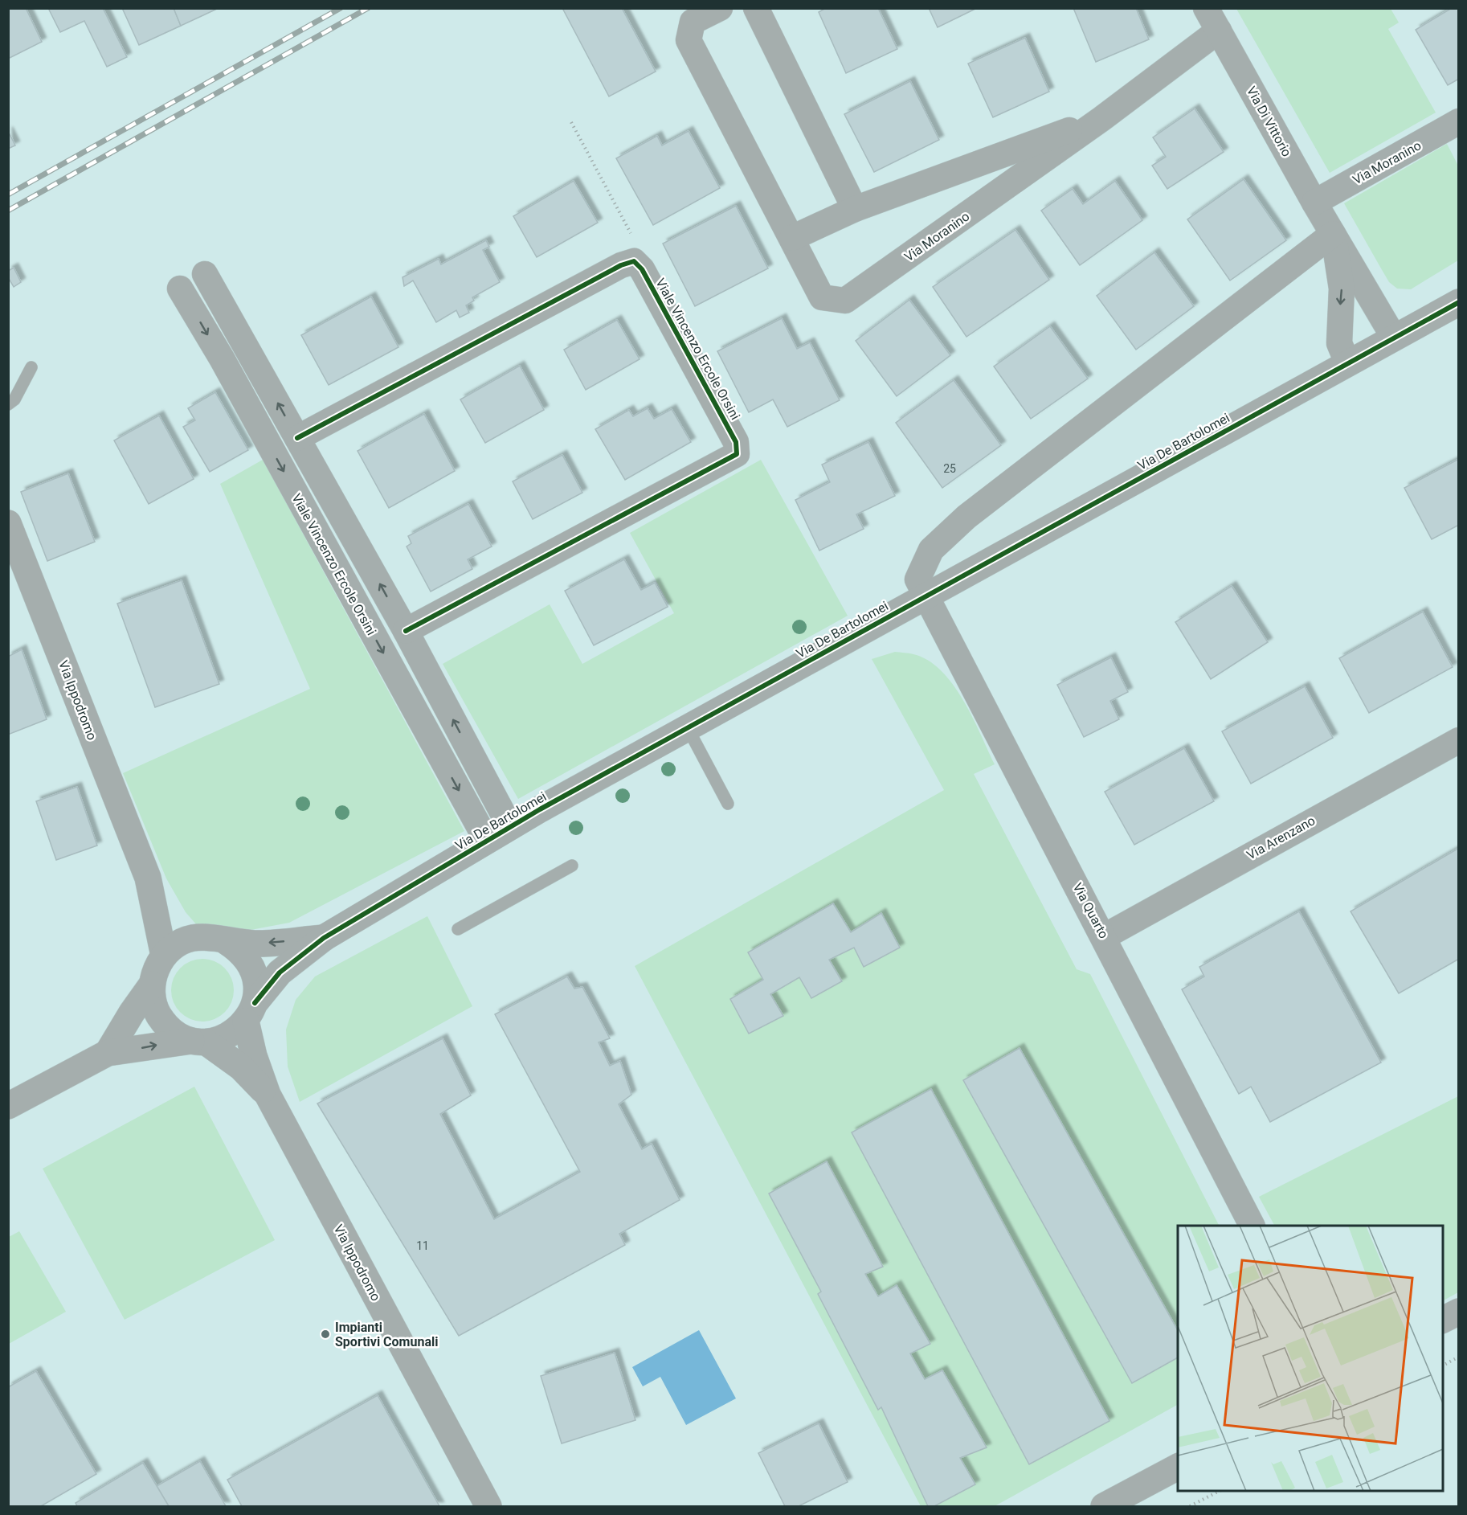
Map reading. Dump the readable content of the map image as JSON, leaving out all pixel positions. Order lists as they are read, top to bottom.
{
  "streets": {
    "street": [
      "Via Di Vittorio",
      "Via Moranino",
      "Viale Vincenzo Ercole Orsini",
      "Via De Bartolomei",
      "Via Ippodromo",
      "Via Arenzano",
      "Via Quarto"
    ]
  },
  "crossings": [
    ["Via Di Vittorio", "Via Moranino"],
    ["Via Di Vittorio", "Via De Bartolomei"],
    ["Viale Vincenzo Ercole Orsini", "Via De Bartolomei"],
    ["Via De Bartolomei", "Via Ippodromo"],
    ["Via De Bartolomei", "Via Quarto"],
    ["Via Arenzano", "Via Quarto"]
  ],
  "places": ["Impianti Sportivi Comunali"],
  "house_numbers": ["25", "11"]
}
